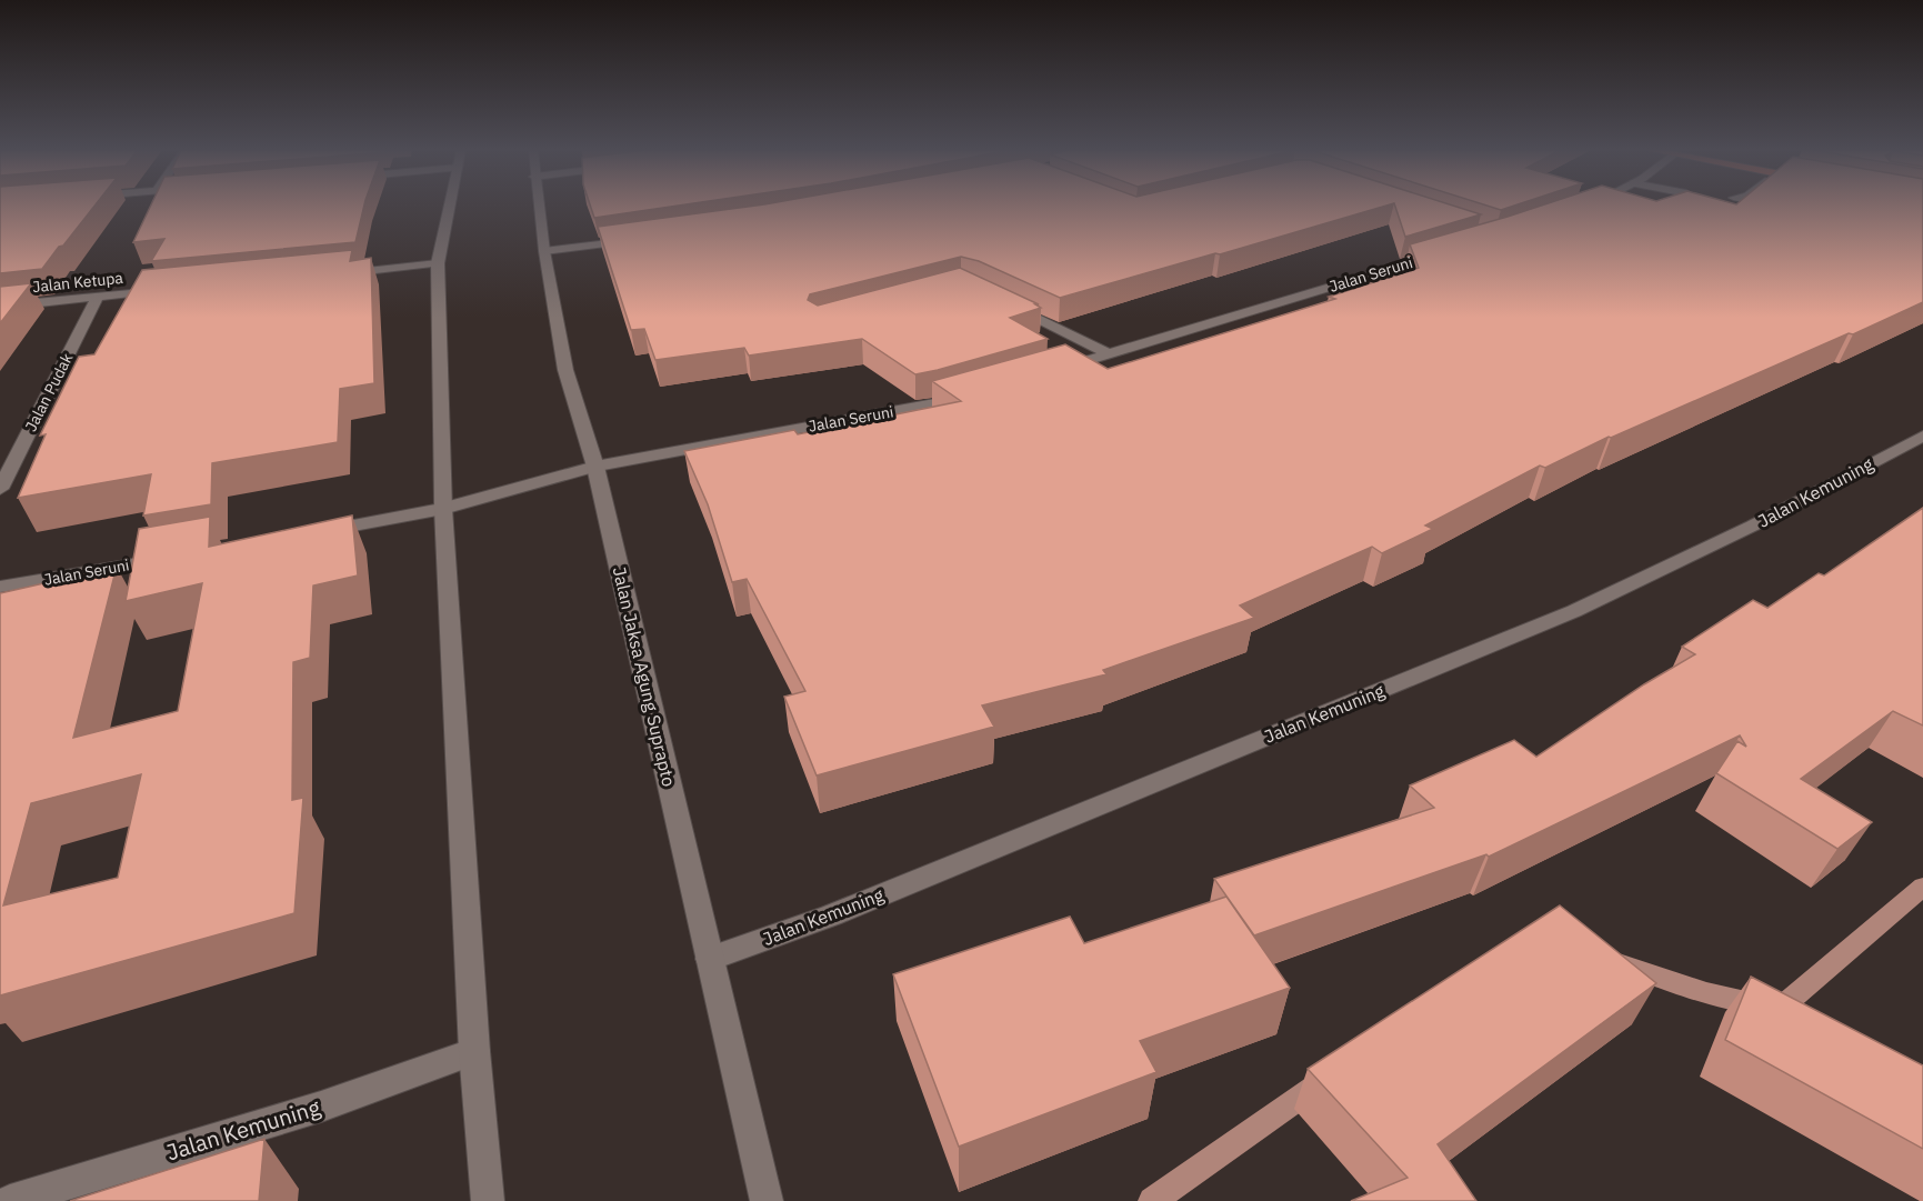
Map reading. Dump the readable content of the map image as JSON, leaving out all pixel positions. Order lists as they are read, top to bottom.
{
  "streets": {
    "street": [
      "Jalan Seruni",
      "Jalan Ketupa",
      "Jalan Pudak",
      "Jalan Kemuning",
      "Jalan Jaksa Agung Suprapto"
    ]
  },
  "crossings": [
    ["Jalan Seruni", "Jalan Jaksa Agung Suprapto"],
    ["Jalan Ketupa", "Jalan Pudak"],
    ["Jalan Kemuning", "Jalan Jaksa Agung Suprapto"]
  ]
}
